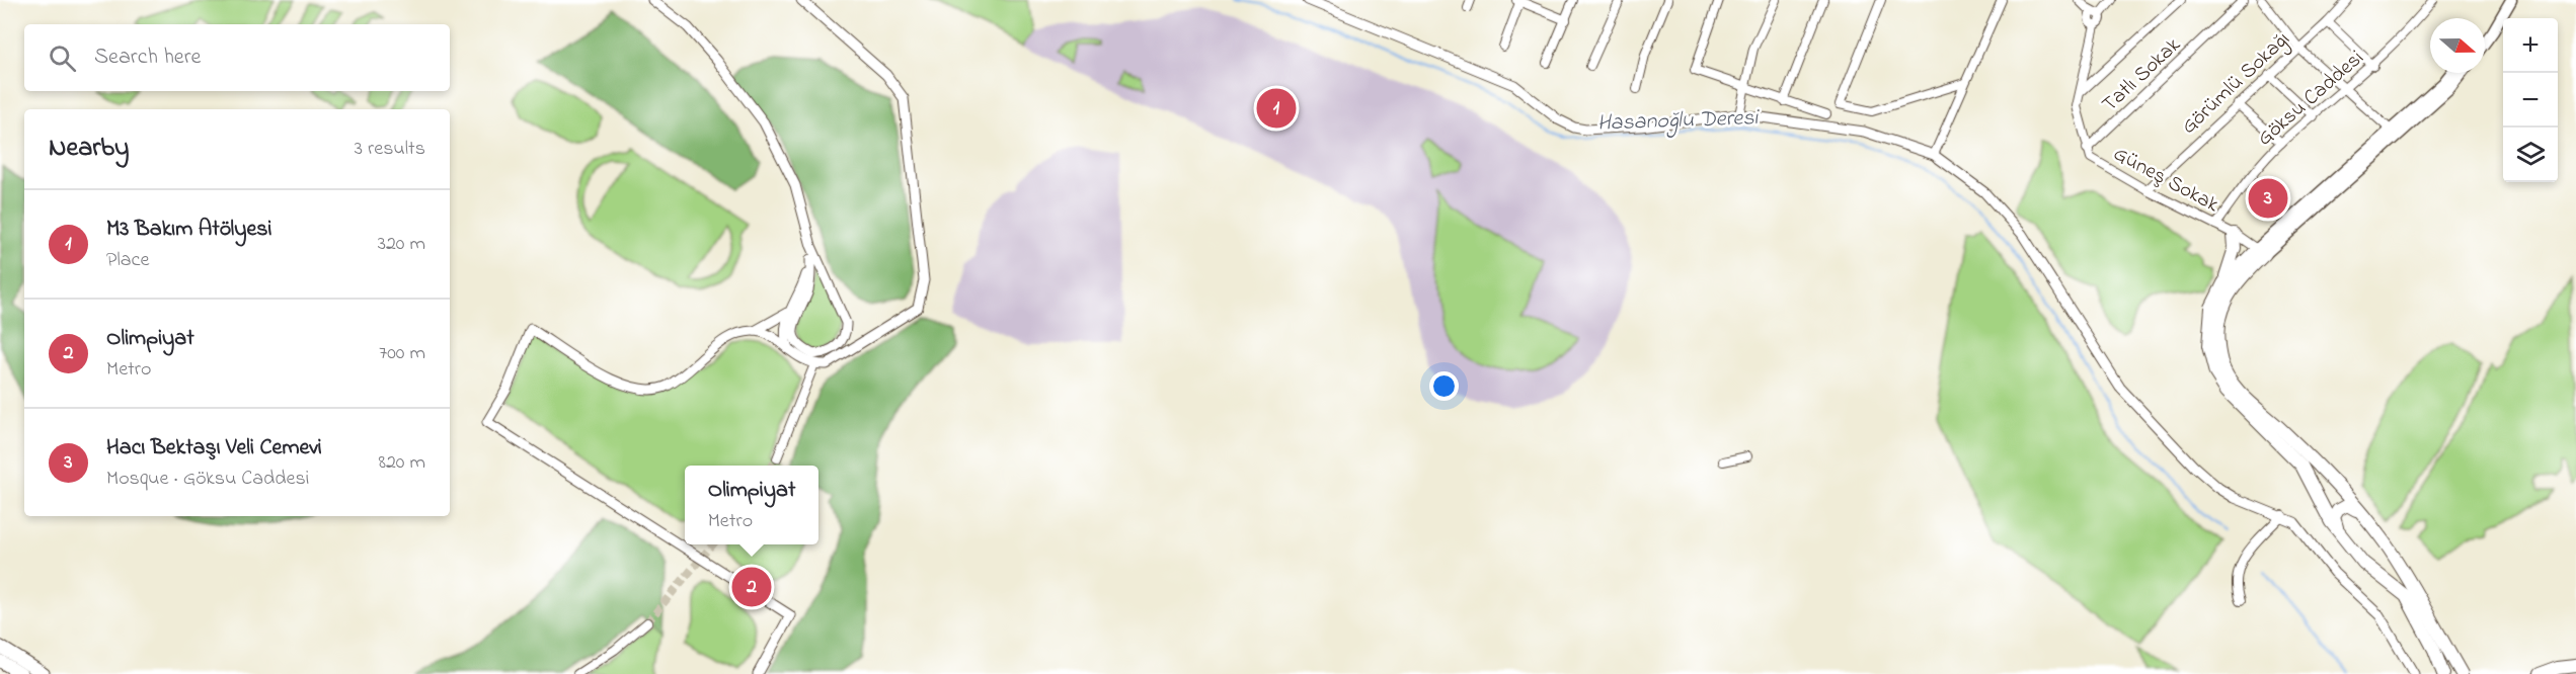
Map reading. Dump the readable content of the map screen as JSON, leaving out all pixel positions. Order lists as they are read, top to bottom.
{
  "streets": {
    "street": [
      "Tatlı Sokak",
      "Görümlü Sokağı",
      "Göksu Caddesi",
      "Güneş Sokak"
    ]
  },
  "crossings": [
    ["Tatlı Sokak", "Güneş Sokak"],
    ["Görümlü Sokağı", "Güneş Sokak"],
    ["Göksu Caddesi", "Güneş Sokak"]
  ],
  "water": ["Hasanoğlu Deresi"],
  "north": "right",
  "page": {
    "map_buttons": ["+", "−"],
    "search": "Search here",
    "pins": ["1", "3", "2"],
    "heading": ["Nearby", "3 results"],
    "list": [
      {
        "mark": "1",
        "name": "M3 Bakım Atölyesi",
        "note": "Place",
        "value": "320 m"
      },
      {
        "mark": "2",
        "name": "Olimpiyat",
        "note": "Metro",
        "value": "700 m"
      },
      {
        "mark": "3",
        "name": "Hacı Bektaşı Veli Cemevi",
        "note": "Mosque · Göksu Caddesi",
        "value": "820 m"
      }
    ],
    "popup": ["Olimpiyat", "Metro"]
  }
}
